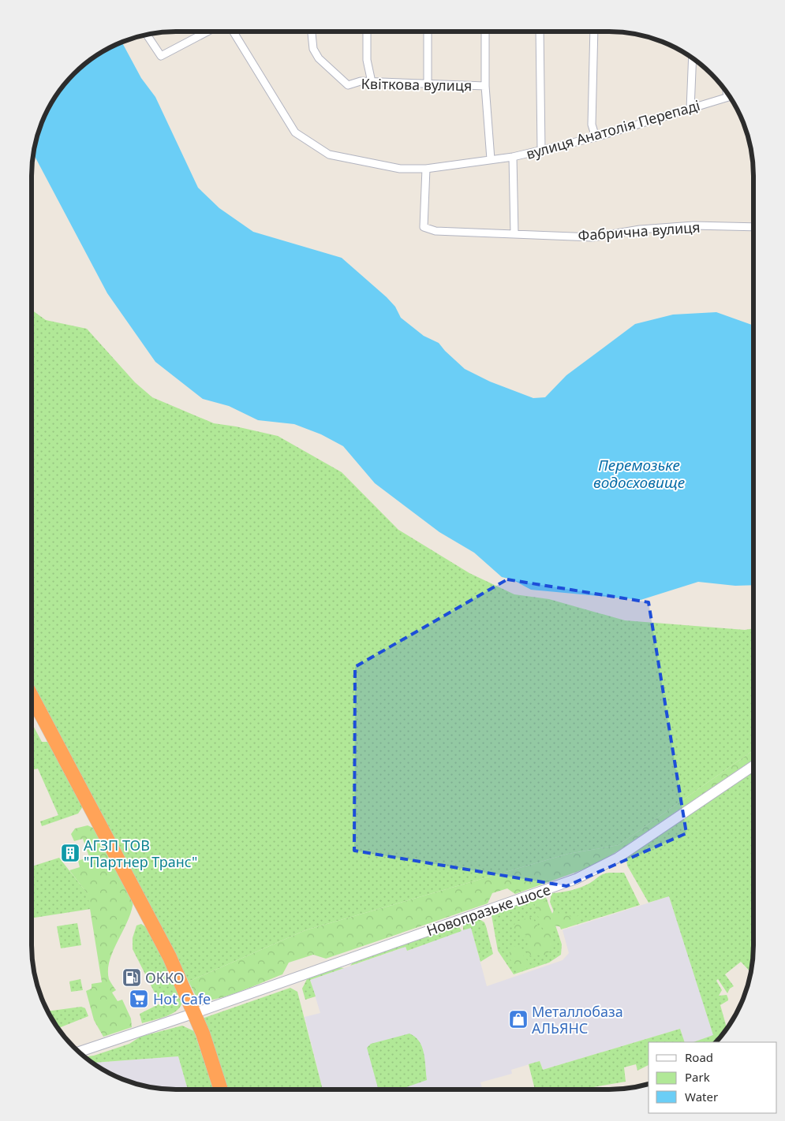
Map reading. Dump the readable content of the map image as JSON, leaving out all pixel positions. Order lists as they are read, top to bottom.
{
  "streets": {
    "main road": ["Новопразьке шосе"],
    "street": ["Квіткова вулиця", "вулиця Анатолія Перепаді", "Фабрична вулиця"]
  },
  "crossings": [
    ["вулиця Анатолія Перепаді", "Фабрична вулиця"]
  ],
  "water": ["Перемозьке водосховище"],
  "places": {
    "building": ["АГЗП ТОВ \"Партнер Транс\""],
    "fuel station": ["ОККО"],
    "supermarket": ["Hot Cafe"],
    "shop": ["Металлобаза АЛЬЯНС"]
  },
  "legend": ["Road", "Park", "Water"]
}
